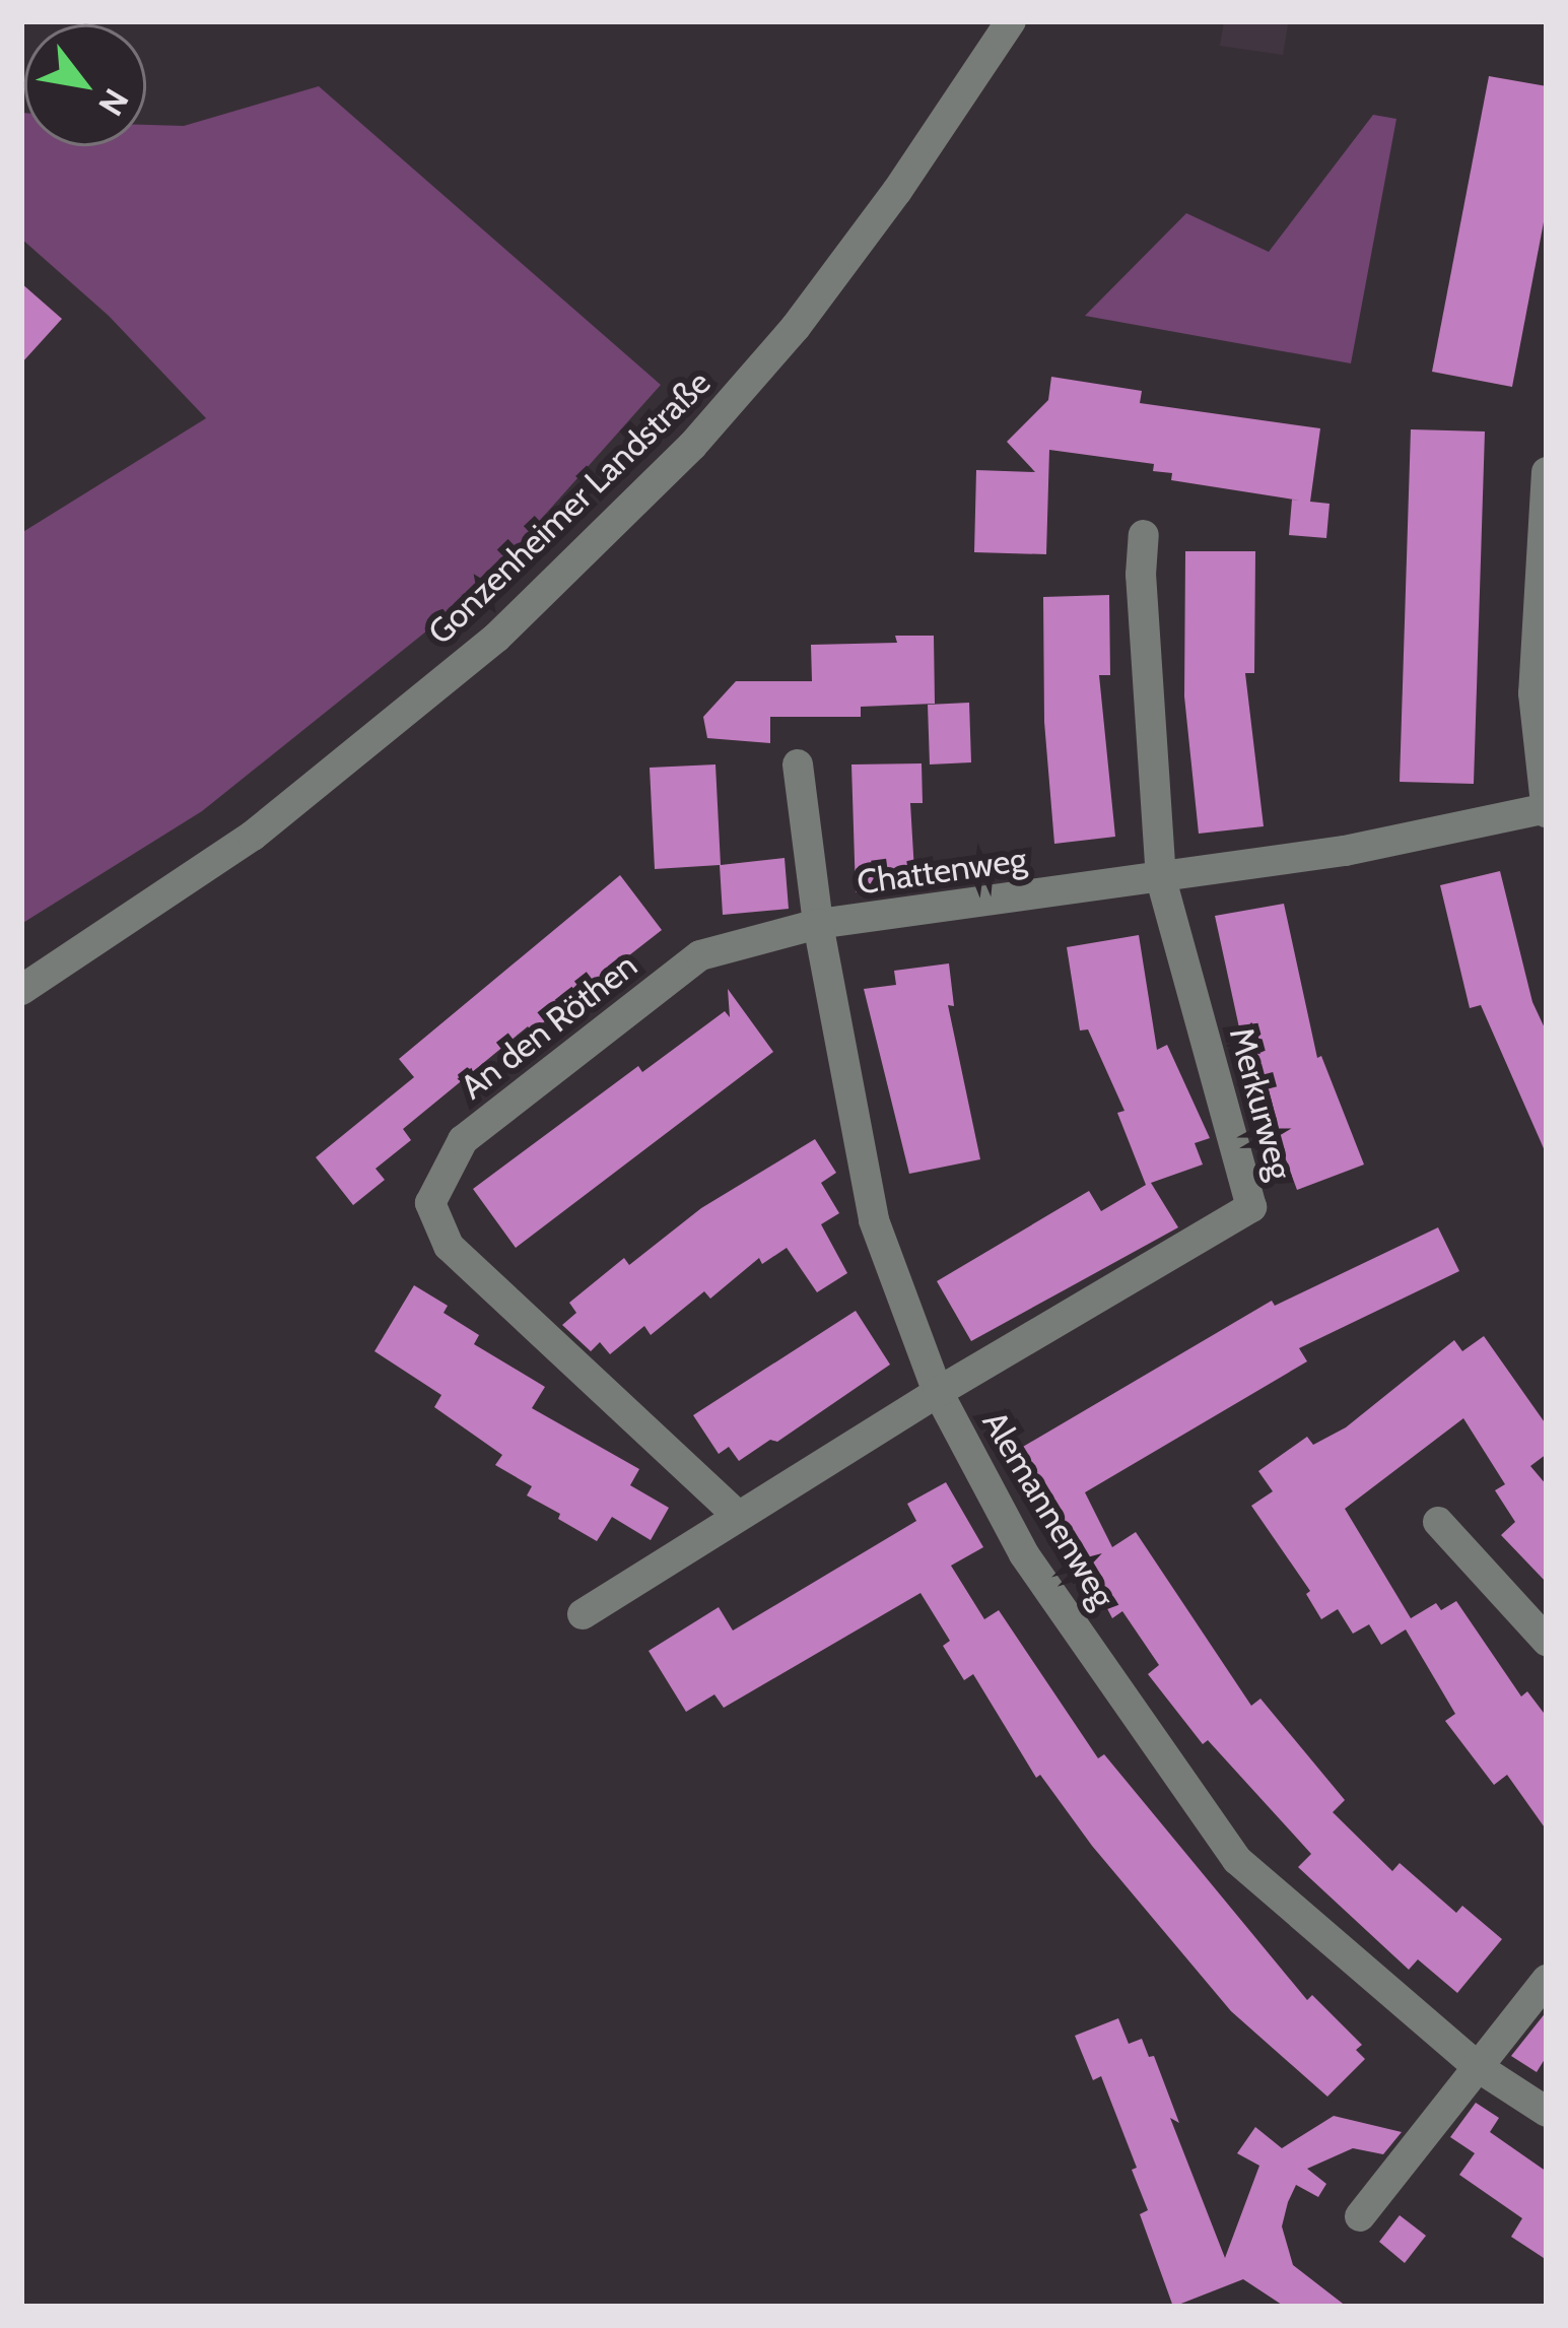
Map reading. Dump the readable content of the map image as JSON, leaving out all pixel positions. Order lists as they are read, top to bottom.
{
  "streets": {
    "street": [
      "Gonzenheimer Landstraße",
      "Chattenweg",
      "An den Röthen",
      "Merkurweg",
      "Alemannenweg"
    ]
  },
  "crossings": [
    ["Chattenweg", "An den Röthen"],
    ["Chattenweg", "Merkurweg"],
    ["Chattenweg", "Alemannenweg"],
    ["An den Röthen", "Alemannenweg"],
    ["Merkurweg", "Alemannenweg"]
  ],
  "north": "bottom right"
}
